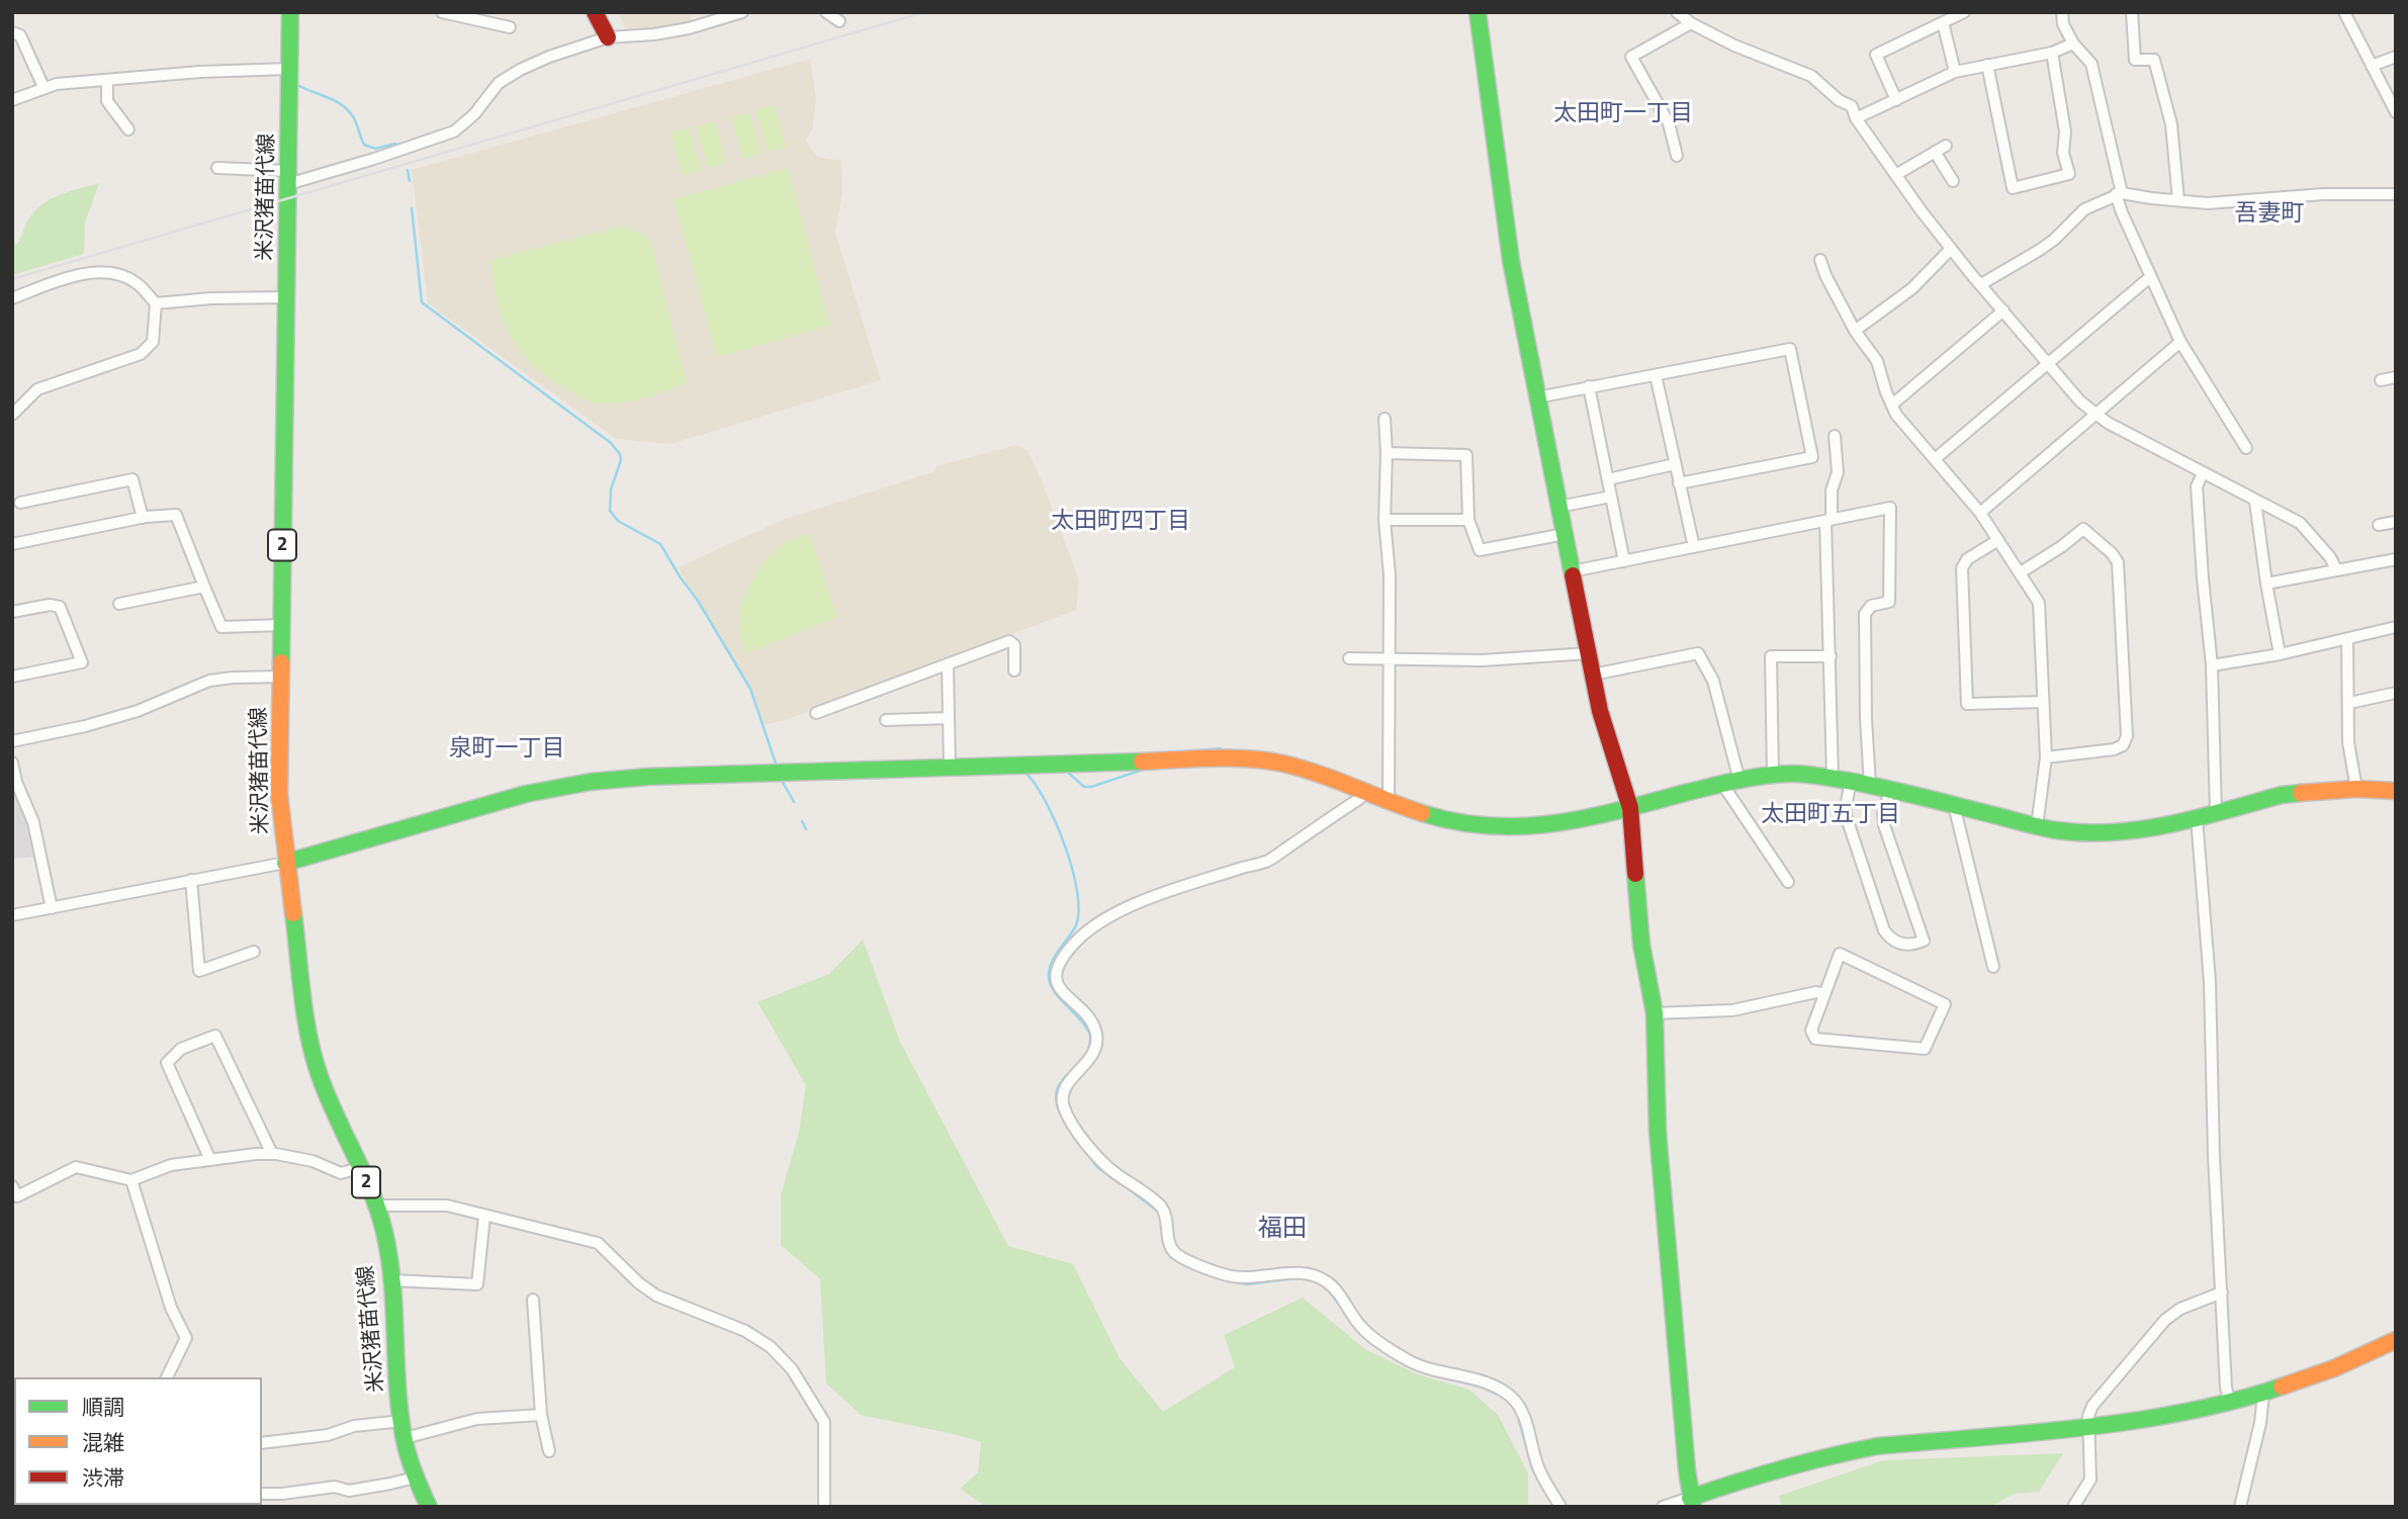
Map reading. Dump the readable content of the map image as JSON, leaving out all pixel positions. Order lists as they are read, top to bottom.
{
  "streets": {
    "street": ["米沢猪苗代線", "2"]
  },
  "districts": [
    "太田町一丁目",
    "吾妻町",
    "太田町四丁目",
    "泉町一丁目",
    "太田町五丁目",
    "福田"
  ],
  "legend": ["順調", "混雑", "渋滞"]
}
